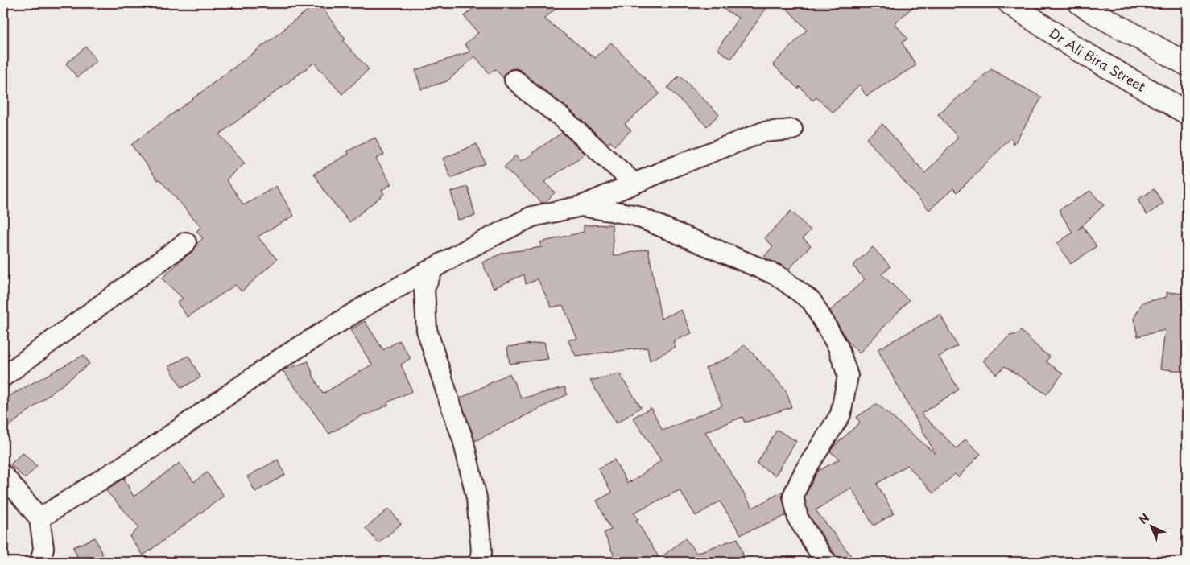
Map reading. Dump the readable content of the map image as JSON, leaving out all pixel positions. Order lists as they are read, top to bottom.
{
  "streets": {
    "main road": ["Dr Ali Bira Street"]
  },
  "north": "top left"
}
